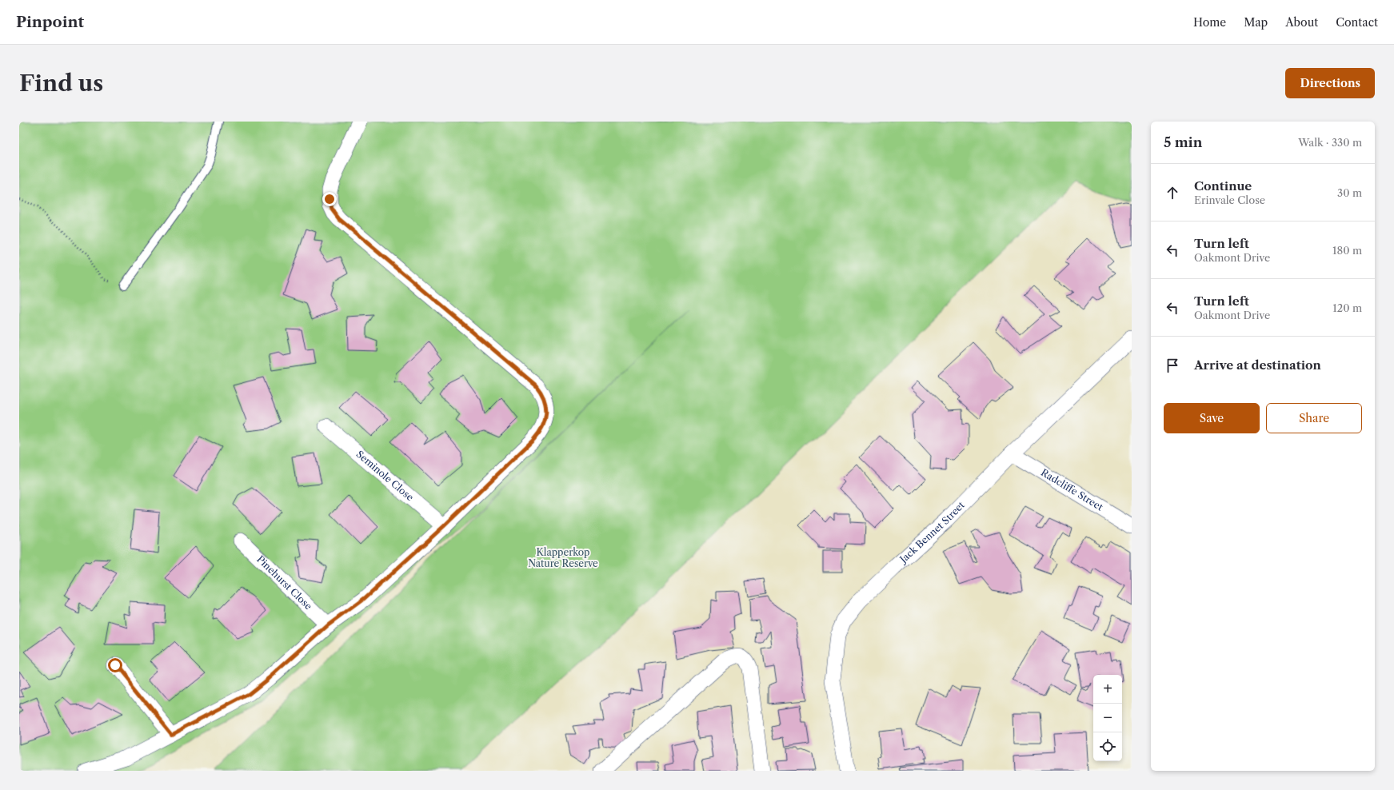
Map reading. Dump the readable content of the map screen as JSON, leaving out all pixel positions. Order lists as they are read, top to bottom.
{
  "streets": {
    "street": [
      "Seminole Close",
      "Radcliffe Street",
      "Jack Bennet Street",
      "Pinehurst Close"
    ]
  },
  "crossings": [
    ["Radcliffe Street", "Jack Bennet Street"]
  ],
  "parks": ["Klapperkop Nature Reserve"],
  "page": {
    "header": "Pinpoint",
    "nav": [
      "Home",
      "Map",
      "About",
      "Contact"
    ],
    "buttons": [
      "Directions",
      ["Save", "Share"]
    ],
    "title": "Find us",
    "heading": ["5 min", "Walk · 330 m"],
    "list": [
      ["Continue", "Erinvale Close", "30 m"],
      ["Turn left", "Oakmont Drive", "180 m"],
      ["Turn left", "Oakmont Drive", "120 m"],
      "Arrive at destination"
    ],
    "map_buttons": ["+", "−"]
  }
}
